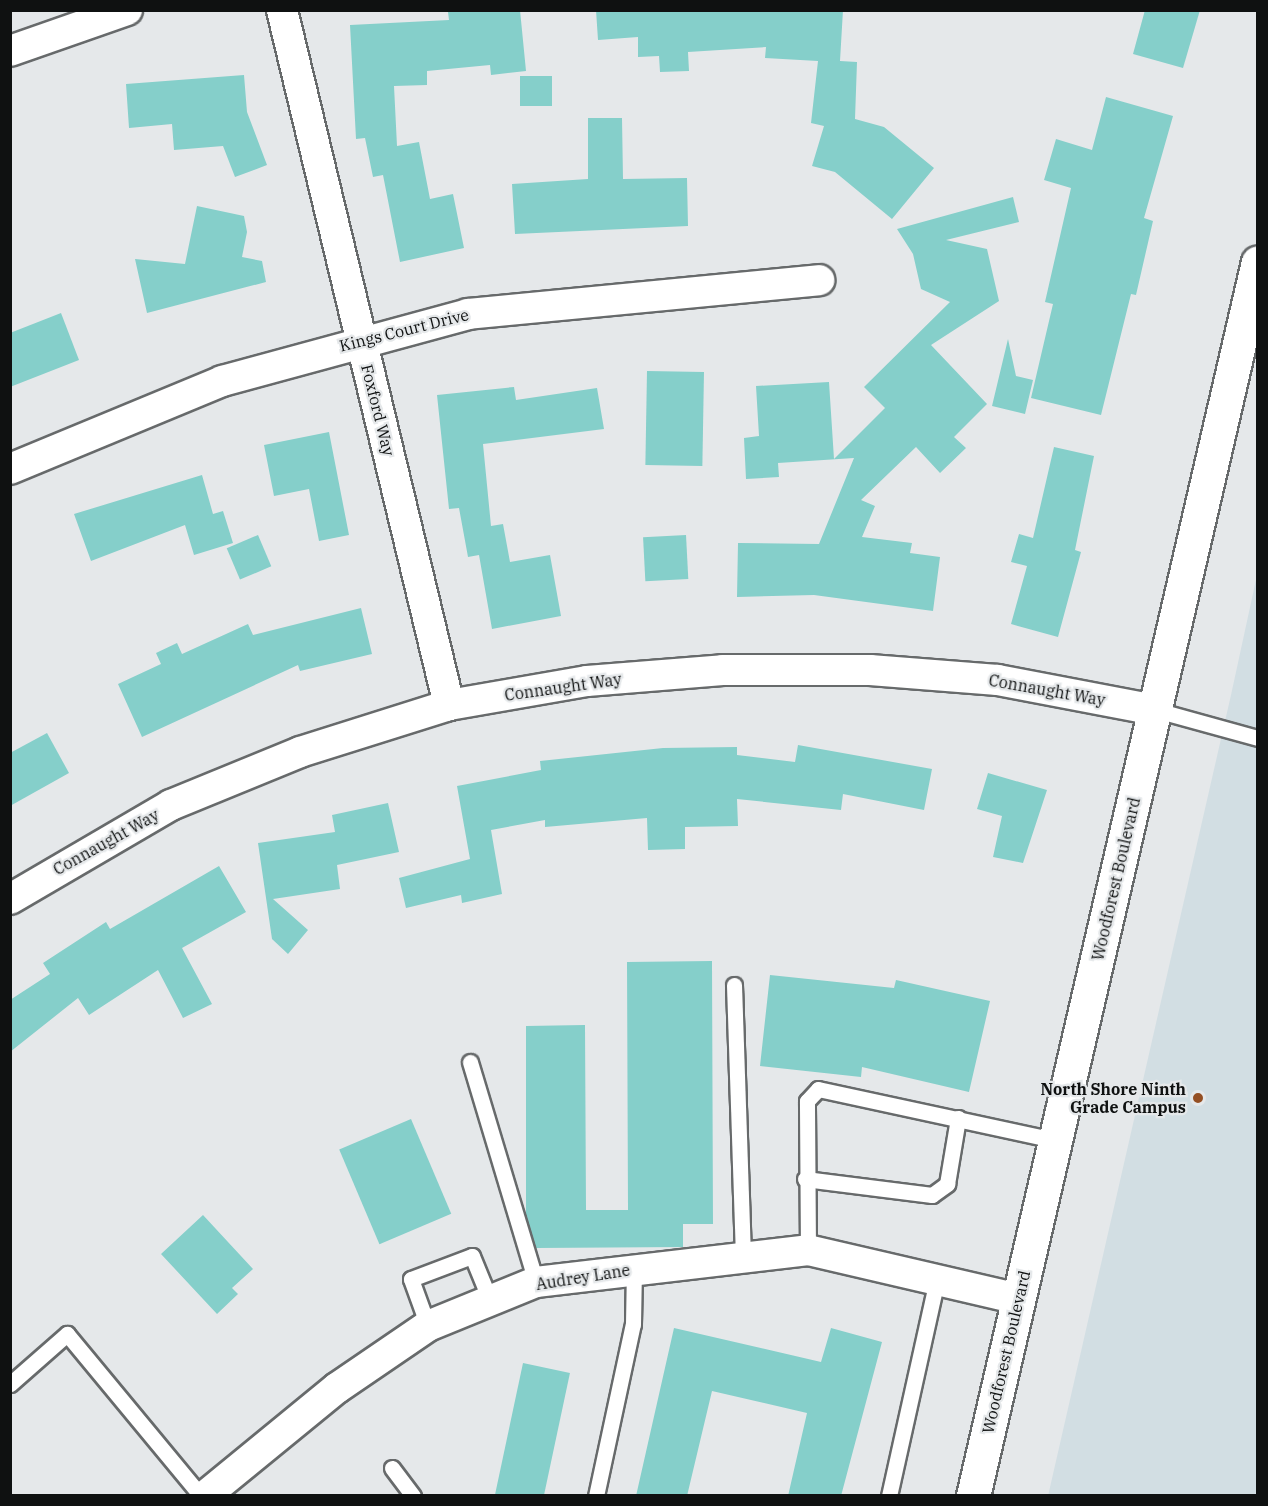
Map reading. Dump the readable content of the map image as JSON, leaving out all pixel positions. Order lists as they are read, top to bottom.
{
  "streets": {
    "main road": ["Woodforest Boulevard"],
    "street": [
      "Kings Court Drive",
      "Foxford Way",
      "Connaught Way",
      "Audrey Lane"
    ]
  },
  "crossings": [
    ["Kings Court Drive", "Foxford Way"],
    ["Foxford Way", "Connaught Way"],
    ["Connaught Way", "Woodforest Boulevard"],
    ["Woodforest Boulevard", "Audrey Lane"]
  ],
  "places": ["North Shore Ninth Grade Campus"]
}
